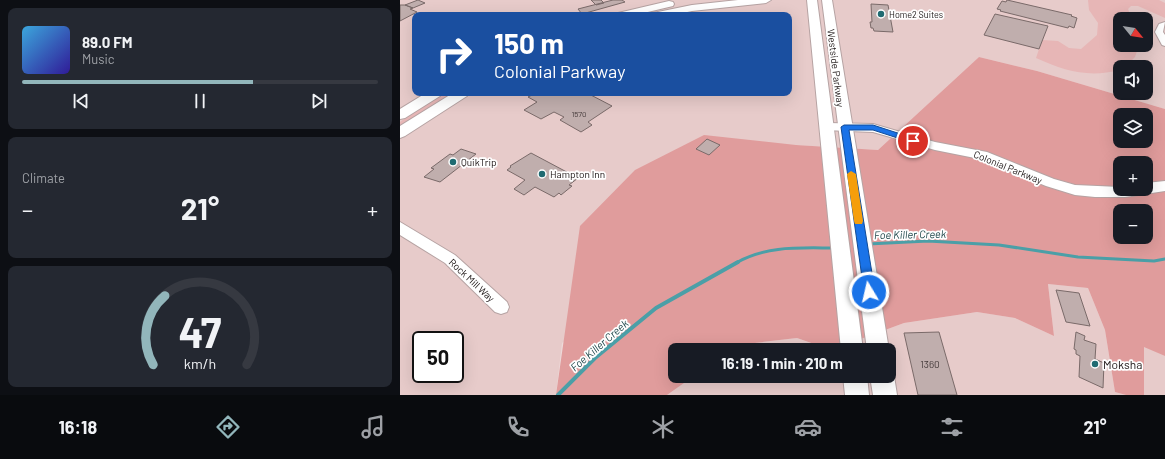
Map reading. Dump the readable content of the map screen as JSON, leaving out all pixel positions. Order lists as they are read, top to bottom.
{
  "streets": {
    "main road": ["Westside Parkway"],
    "street": ["Colonial Parkway", "Rock Mill Way"]
  },
  "crossings": [
    ["Westside Parkway", "Colonial Parkway"]
  ],
  "water": ["Foe Killer Creek"],
  "places": [
    "Home2 Suites",
    "QuikTrip",
    "Hampton Inn",
    "Moksha"
  ],
  "house_numbers": ["1570", "1360"],
  "north": "bottom right",
  "page": {
    "map_buttons": ["+", "−"],
    "turn": ["150 m", "Colonial Parkway"],
    "song": ["89.0 FM", "Music"],
    "tile": "Climate",
    "heat": ["−", "21°", "+"],
    "limit": "50",
    "trip": "16:19 · 1 min · 210 m",
    "tabs": ["16:18", "21°"],
    "gauge": ["47", "km/h"]
  }
}
